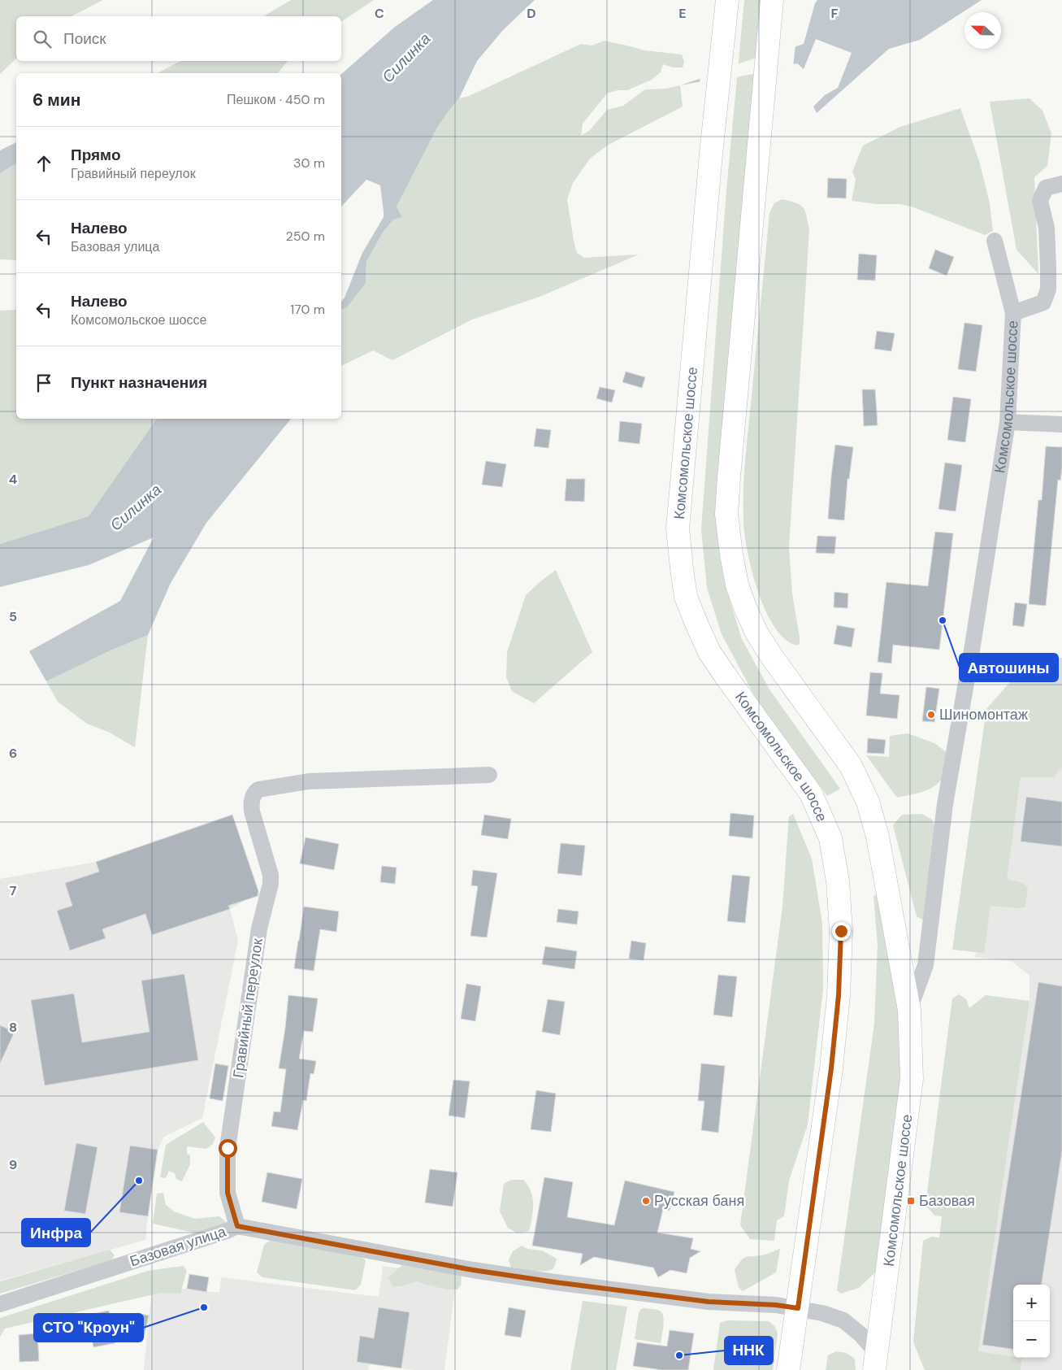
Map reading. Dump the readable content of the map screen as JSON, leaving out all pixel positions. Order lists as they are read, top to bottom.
{
  "streets": {
    "main road": ["Комсомольское шоссе"],
    "street": ["Гравийный переулок", "Базовая улица"]
  },
  "crossings": [
    ["Комсомольское шоссе", "Базовая улица"],
    ["Гравийный переулок", "Базовая улица"]
  ],
  "water": ["Силинка"],
  "places": {
    "other": [
      "Автошины",
      "Шиномонтаж",
      "Инфра",
      "Русская баня",
      "СТО \"Кроун\"",
      "ННК"
    ],
    "transit": ["Базовая"]
  },
  "north": "left",
  "page": {
    "search": "Поиск",
    "heading": ["6 мин", "Пешком · 450 m"],
    "list": [
      ["Прямо", "Гравийный переулок", "30 m"],
      ["Налево", "Базовая улица", "250 m"],
      ["Налево", "Комсомольское шоссе", "170 m"],
      "Пункт назначения"
    ],
    "map_buttons": ["+", "−"]
  },
  "grid": {
    "columns": [
      "C",
      "D",
      "E",
      "F"
    ],
    "rows": [
      "4",
      "5",
      "6",
      "7",
      "8",
      "9"
    ]
  }
}
